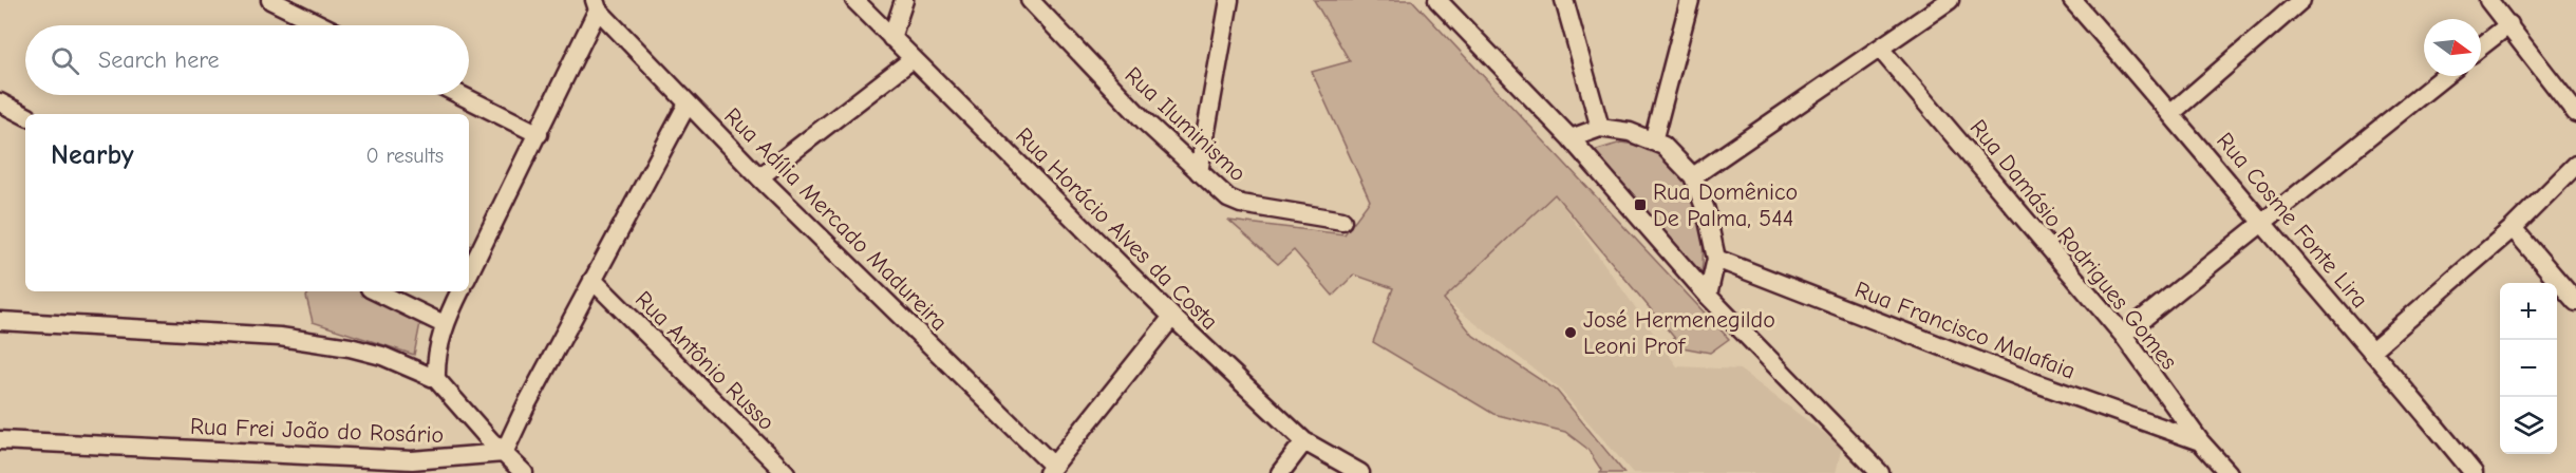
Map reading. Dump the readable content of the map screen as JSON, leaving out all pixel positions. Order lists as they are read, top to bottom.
{
  "streets": {
    "street": [
      "Rua Iluminismo",
      "Rua Adília Mercado Madureira",
      "Rua Cosme Fonte Lira",
      "Rua Horácio Alves da Costa",
      "Rua Damásio Rodrigues Gomes",
      "Rua Francisco Malafaia",
      "Rua Antônio Russo",
      "Rua Frei João do Rosário"
    ]
  },
  "crossings": [
    ["Rua Damásio Rodrigues Gomes", "Rua Francisco Malafaia"]
  ],
  "places": {
    "transit": ["Rua Domênico De Palma, 544"],
    "other": ["José Hermenegildo Leoni Prof"]
  },
  "north": "right",
  "page": {
    "search": "Search here",
    "heading": ["Nearby", "0 results"],
    "map_buttons": ["+", "−"]
  }
}
